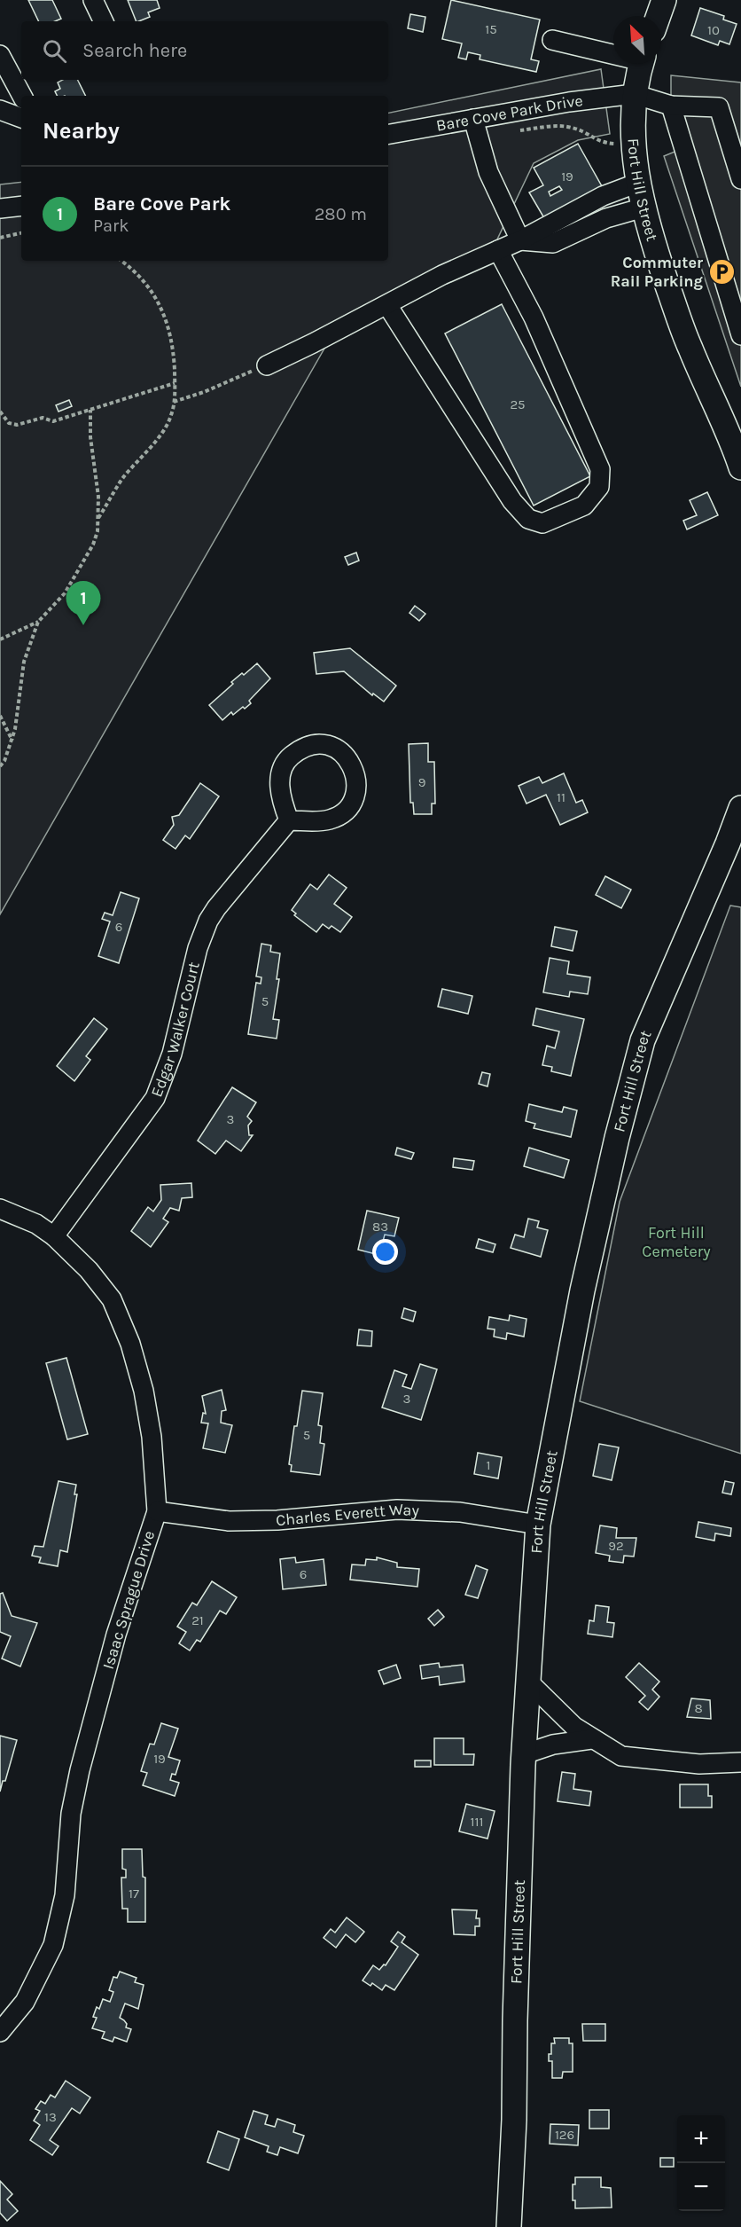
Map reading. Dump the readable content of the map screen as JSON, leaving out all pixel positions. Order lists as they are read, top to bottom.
{
  "streets": {
    "main road": ["Fort Hill Street"],
    "street": [
      "Bare Cove Park Drive",
      "Edgar Walker Court",
      "Charles Everett Way",
      "Isaac Sprague Drive"
    ]
  },
  "crossings": [
    ["Bare Cove Park Drive", "Fort Hill Street"],
    ["Fort Hill Street", "Charles Everett Way"],
    ["Edgar Walker Court", "Isaac Sprague Drive"],
    ["Charles Everett Way", "Isaac Sprague Drive"]
  ],
  "parks": ["Fort Hill Cemetery"],
  "places": {
    "parking": ["Commuter Rail Parking"]
  },
  "house_numbers": [
    "15",
    "10",
    "19",
    "25",
    "9",
    "11",
    "6",
    "5",
    "3",
    "83",
    "3",
    "5",
    "1",
    "92",
    "6",
    "21",
    "8",
    "19",
    "111",
    "17",
    "13",
    "126"
  ],
  "north": "top left",
  "page": {
    "search": "Search here",
    "heading": "Nearby",
    "list": [
      {
        "mark": "1",
        "name": "Bare Cove Park",
        "note": "Park",
        "value": "280 m"
      }
    ],
    "pins": "1",
    "map_buttons": ["+", "−"]
  }
}
